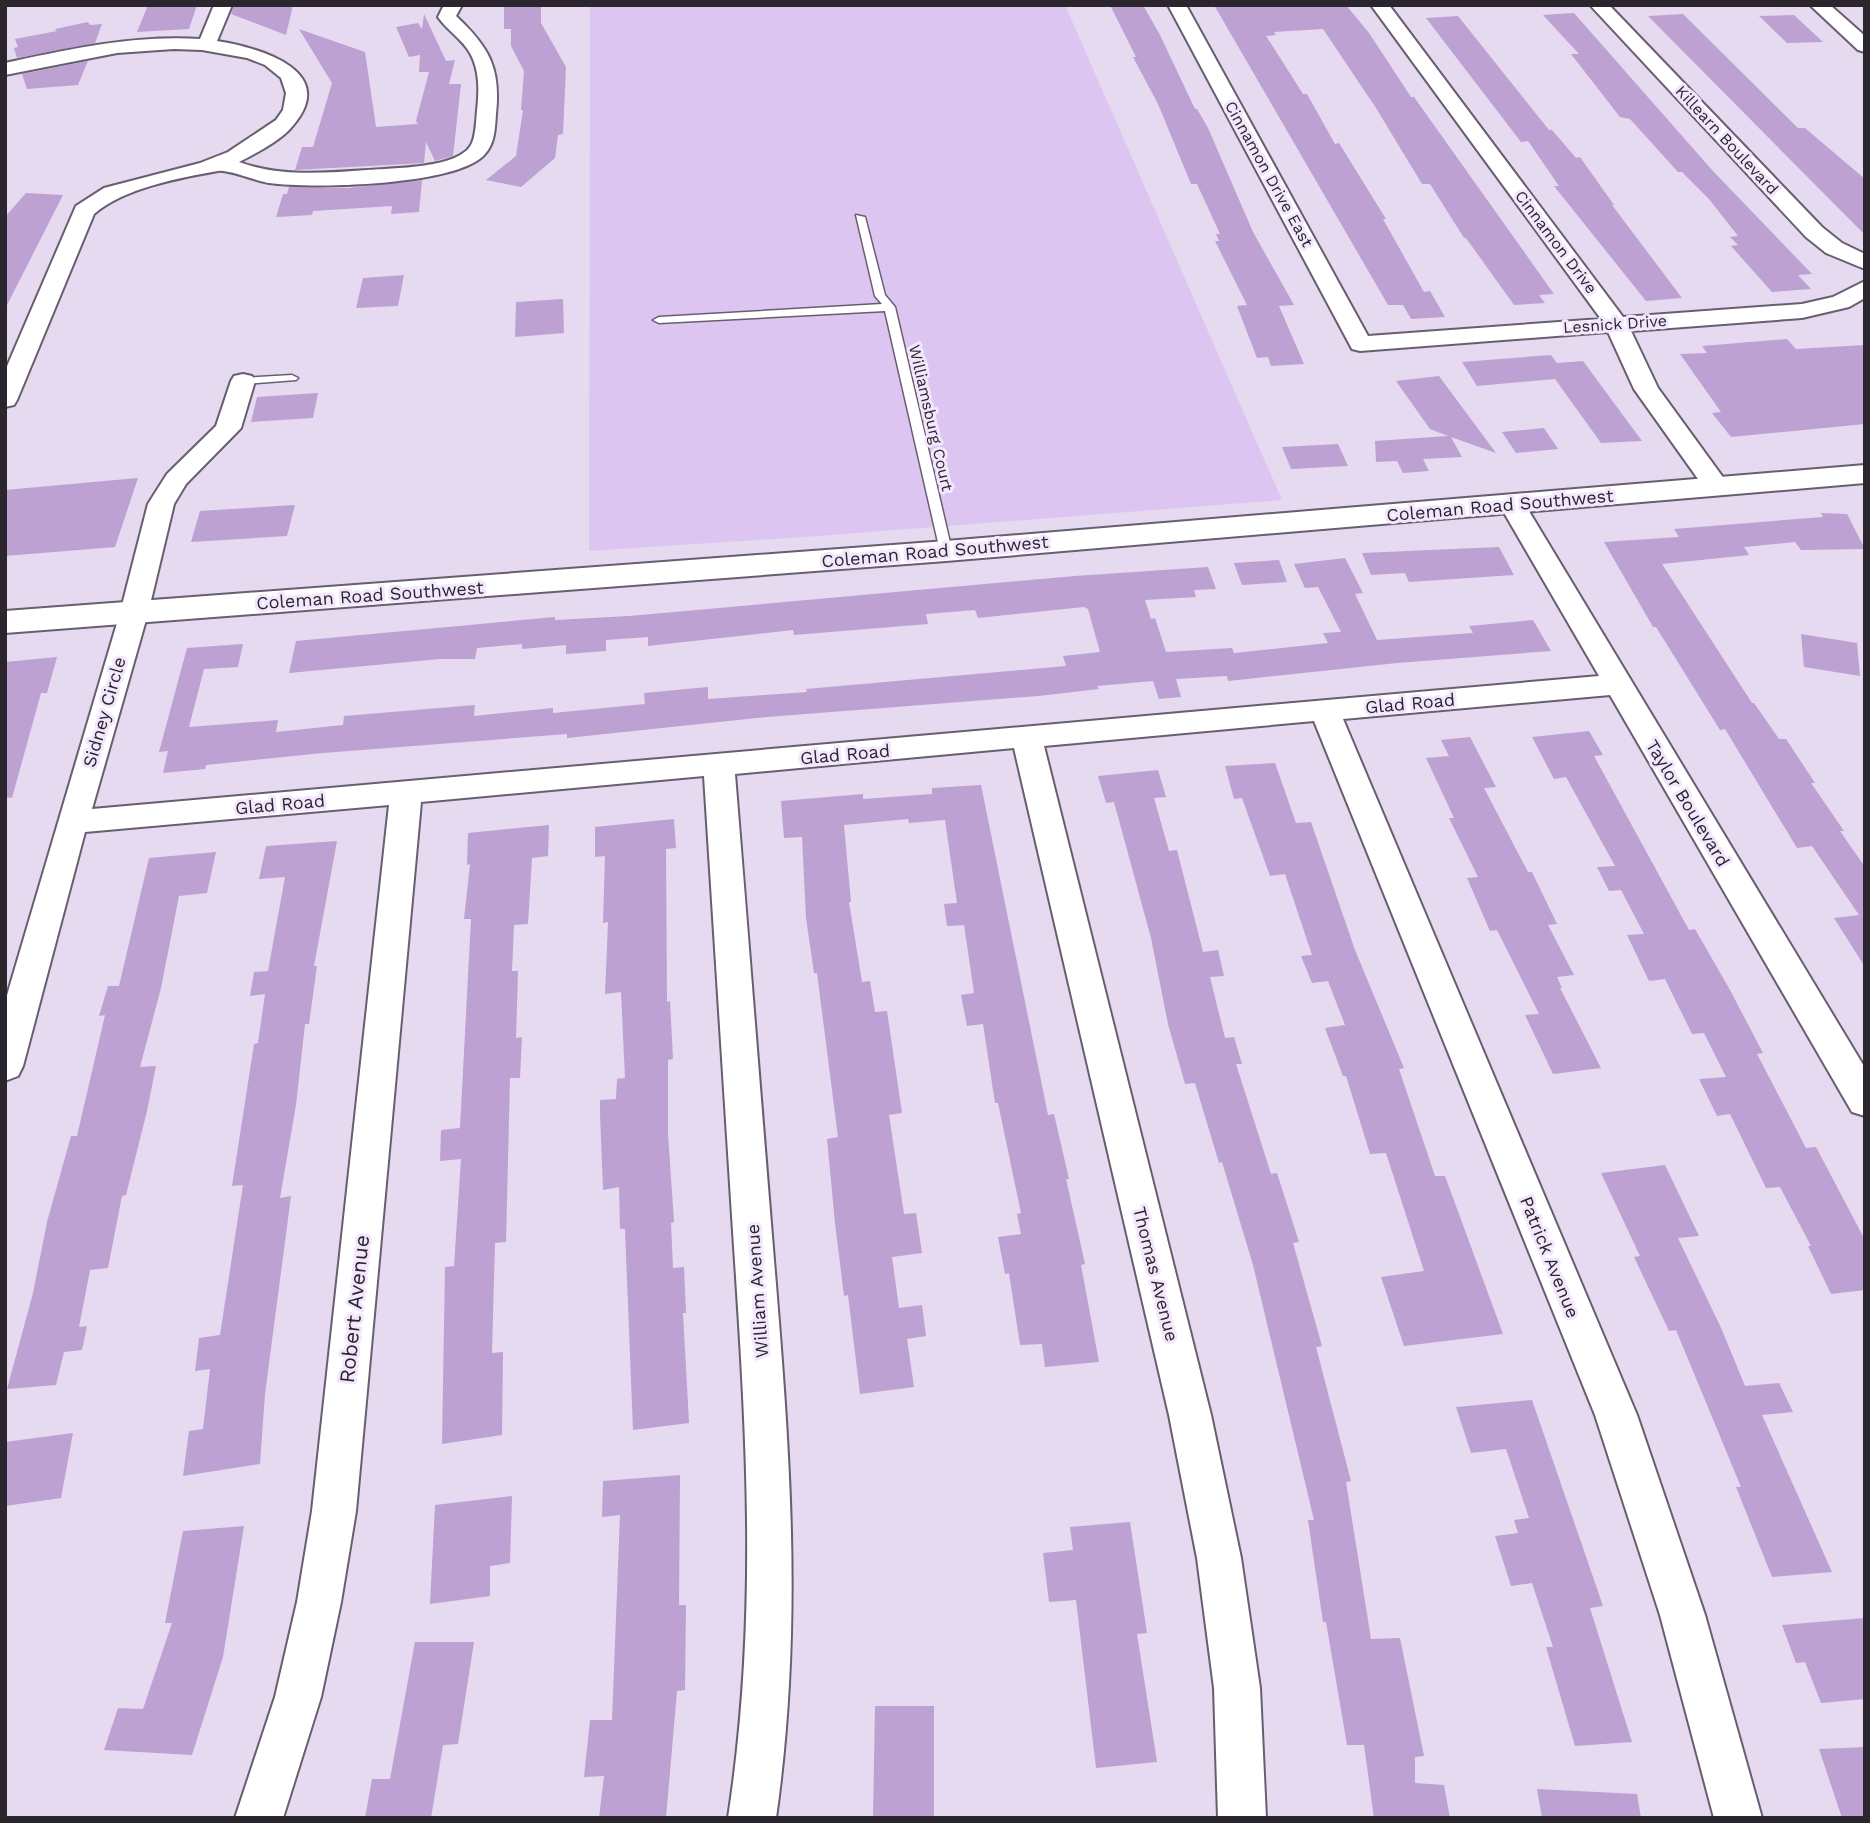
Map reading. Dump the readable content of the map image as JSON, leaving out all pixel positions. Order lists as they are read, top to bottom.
{
  "streets": {
    "street": [
      "Killearn Boulevard",
      "Cinnamon Drive East",
      "Cinnamon Drive",
      "Lesnick Drive",
      "Coleman Road Southwest",
      "Glad Road",
      "Sidney Circle",
      "Taylor Boulevard",
      "Patrick Avenue",
      "Thomas Avenue",
      "William Avenue",
      "Robert Avenue"
    ],
    "lane": ["Williamsburg Court"]
  },
  "crossings": [
    ["Cinnamon Drive East", "Lesnick Drive"],
    ["Cinnamon Drive", "Lesnick Drive"],
    ["Cinnamon Drive", "Coleman Road Southwest"],
    ["Williamsburg Court", "Coleman Road Southwest"],
    ["Coleman Road Southwest", "Sidney Circle"],
    ["Coleman Road Southwest", "Taylor Boulevard"],
    ["Glad Road", "Sidney Circle"],
    ["Glad Road", "Taylor Boulevard"],
    ["Glad Road", "Patrick Avenue"],
    ["Glad Road", "Thomas Avenue"],
    ["Glad Road", "William Avenue"],
    ["Glad Road", "Robert Avenue"]
  ]
}
